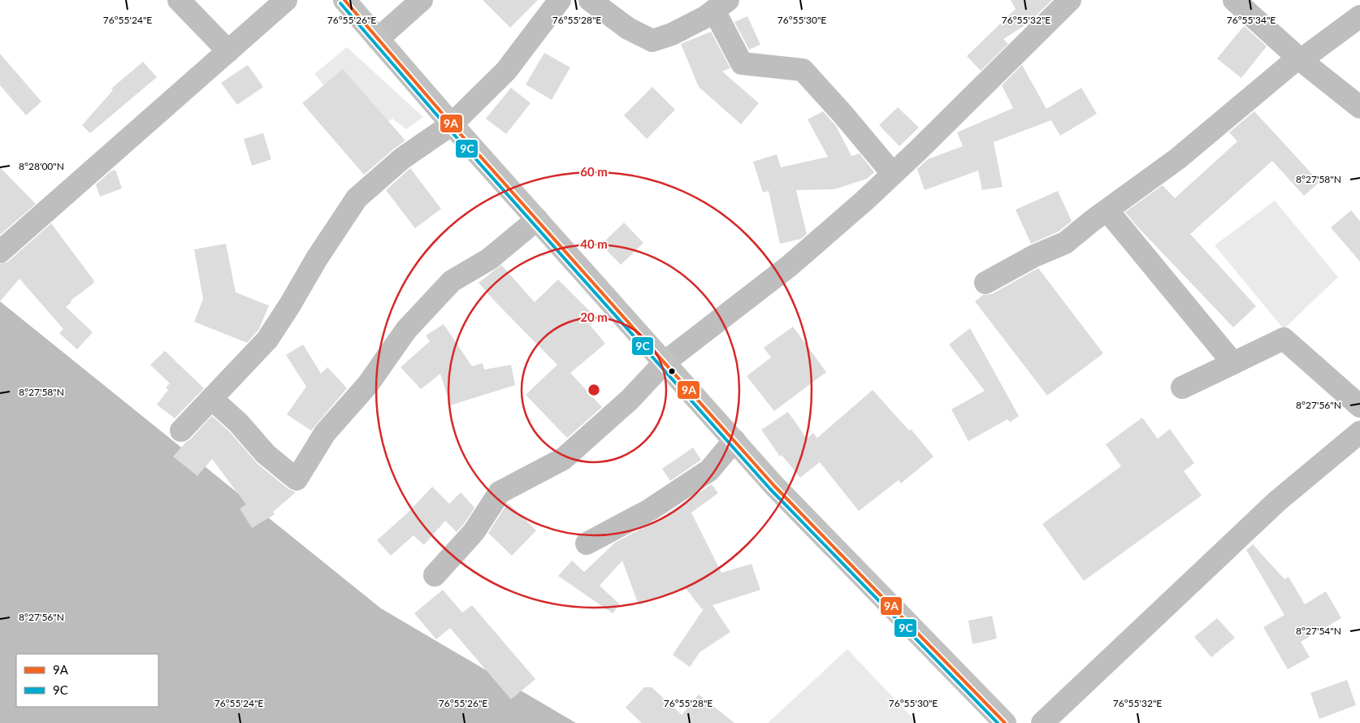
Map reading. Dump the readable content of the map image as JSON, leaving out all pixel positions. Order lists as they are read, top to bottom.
{
  "lines": ["transit line 9A", "transit line 9C"],
  "legend": ["9A", "9C"],
  "coordinates": [
    "76°55'24\"E",
    "76°55'26\"E",
    "76°55'28\"E",
    "76°55'30\"E",
    "76°55'32\"E",
    "76°55'34\"E",
    "8°28'00\"N",
    "8°27'58\"N",
    "8°27'56\"N",
    "8°27'54\"N"
  ],
  "rings": ["60 m", "40 m", "20 m"]
}
